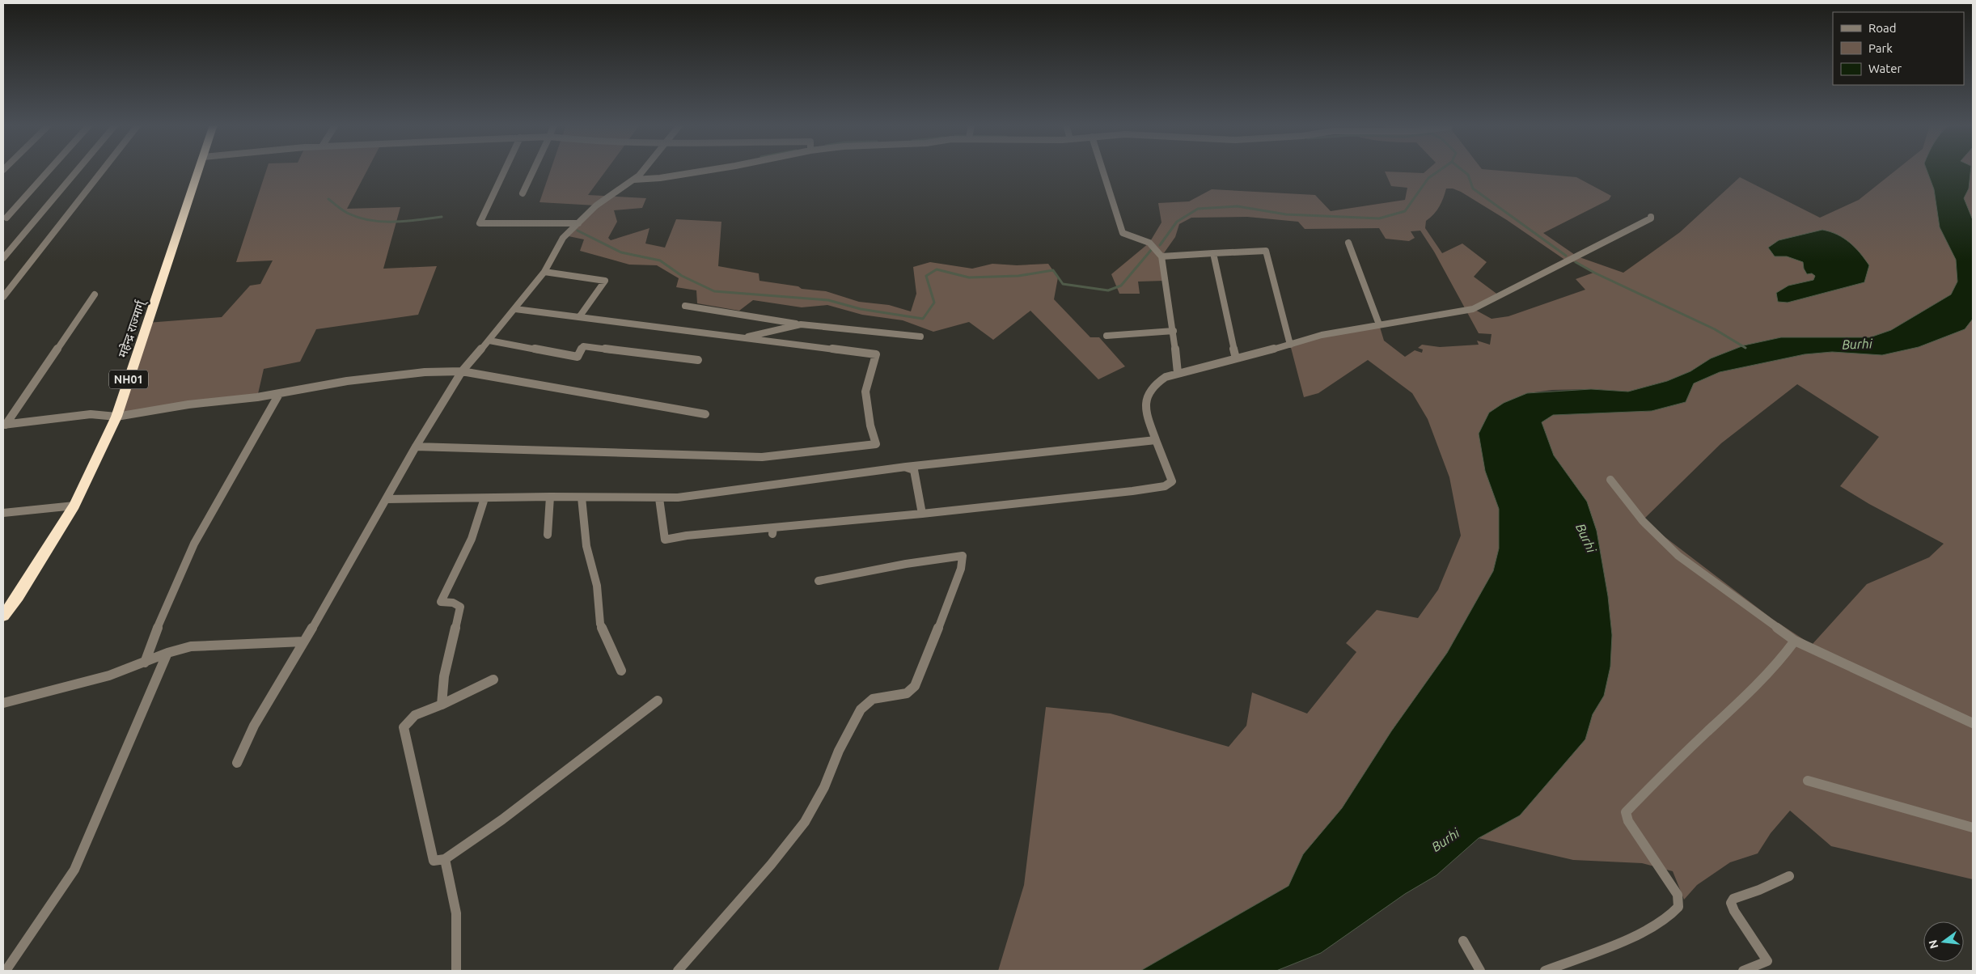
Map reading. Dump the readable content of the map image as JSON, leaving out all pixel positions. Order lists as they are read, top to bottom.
{
  "streets": {
    "highway": ["महेन्द्र राज्मार्ग्", "NH01"]
  },
  "water": ["Burhi"],
  "legend": ["Road", "Park", "Water"],
  "north": "left"
}
